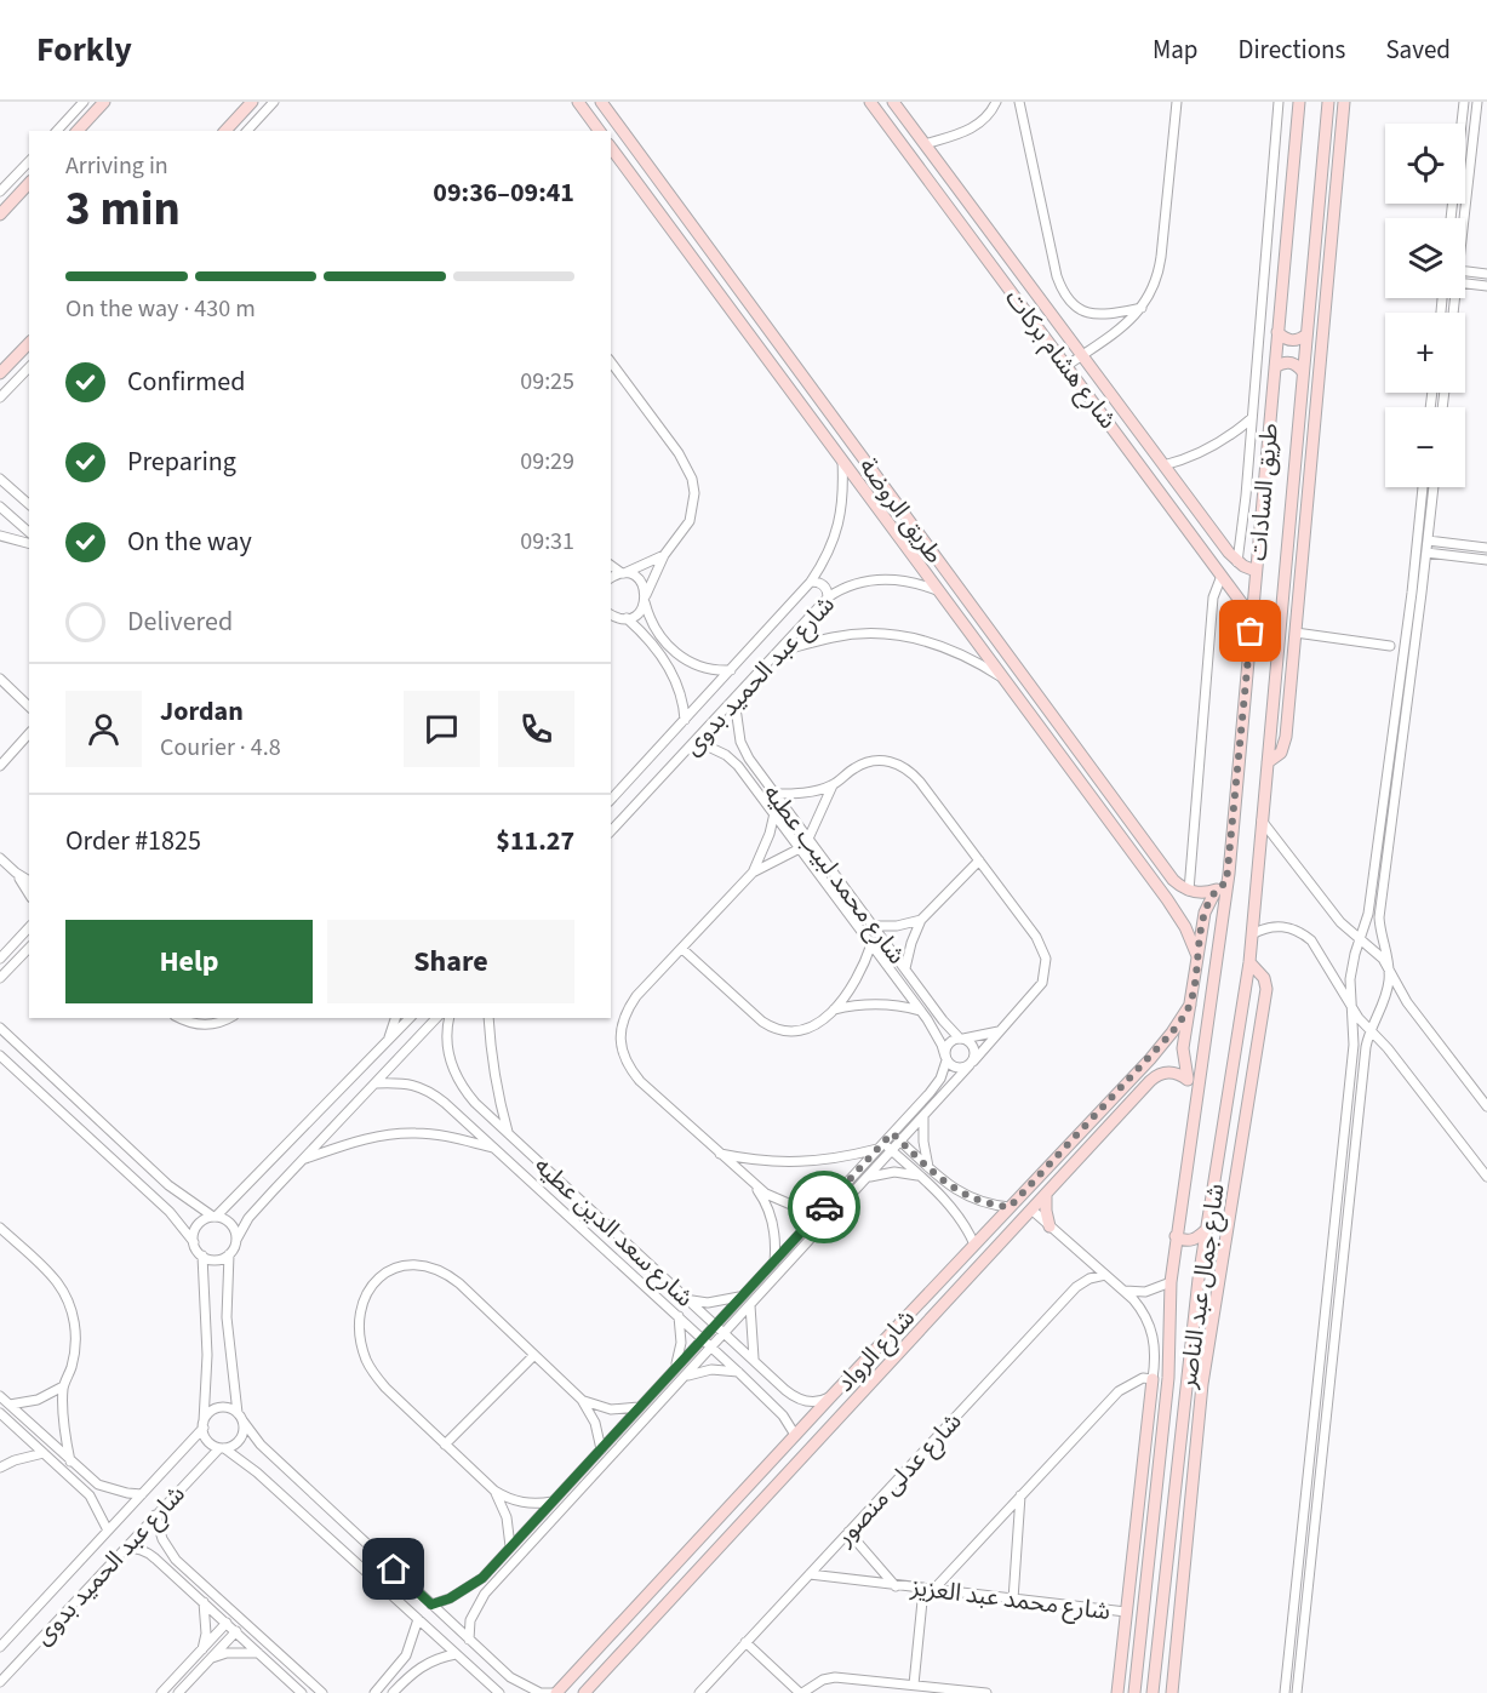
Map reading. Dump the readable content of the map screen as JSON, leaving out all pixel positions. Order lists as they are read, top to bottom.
{
  "streets": {
    "street": [
      "شارع هشام بركات",
      "طريق السادات",
      "طريق الروضة",
      "شارع عبد الحميد بدوى",
      "شارع محمد لبيب عطيه",
      "شارع سعد الدين عطيه",
      "شارع جمال عبد الناصر",
      "شارع الرواد",
      "شارع عدلى منصور",
      "شارع محمد عبد العزيز"
    ]
  },
  "crossings": [
    ["شارع هشام بركات", "طريق السادات"],
    ["طريق السادات", "شارع جمال عبد الناصر"],
    ["طريق الروضة", "شارع عبد الحميد بدوى"],
    ["شارع عبد الحميد بدوى", "شارع محمد لبيب عطيه"],
    ["شارع سعد الدين عطيه", "شارع الرواد"],
    ["شارع عدلى منصور", "شارع محمد عبد العزيز"]
  ],
  "page": {
    "header": "Forkly",
    "nav": ["Map", "Directions", "Saved"],
    "map_buttons": ["+", "−"],
    "heading": ["3 min", "Arriving in", "09:36–09:41"],
    "panel": [
      "Jordan",
      "Courier · 4.8",
      "Order #1825",
      "$11.27"
    ],
    "bar": "On the way · 430 m",
    "list": [
      ["Confirmed", "09:25"],
      ["Preparing", "09:29"],
      ["On the way", "09:31"],
      "Delivered"
    ],
    "buttons": ["Help", "Share"]
  }
}
